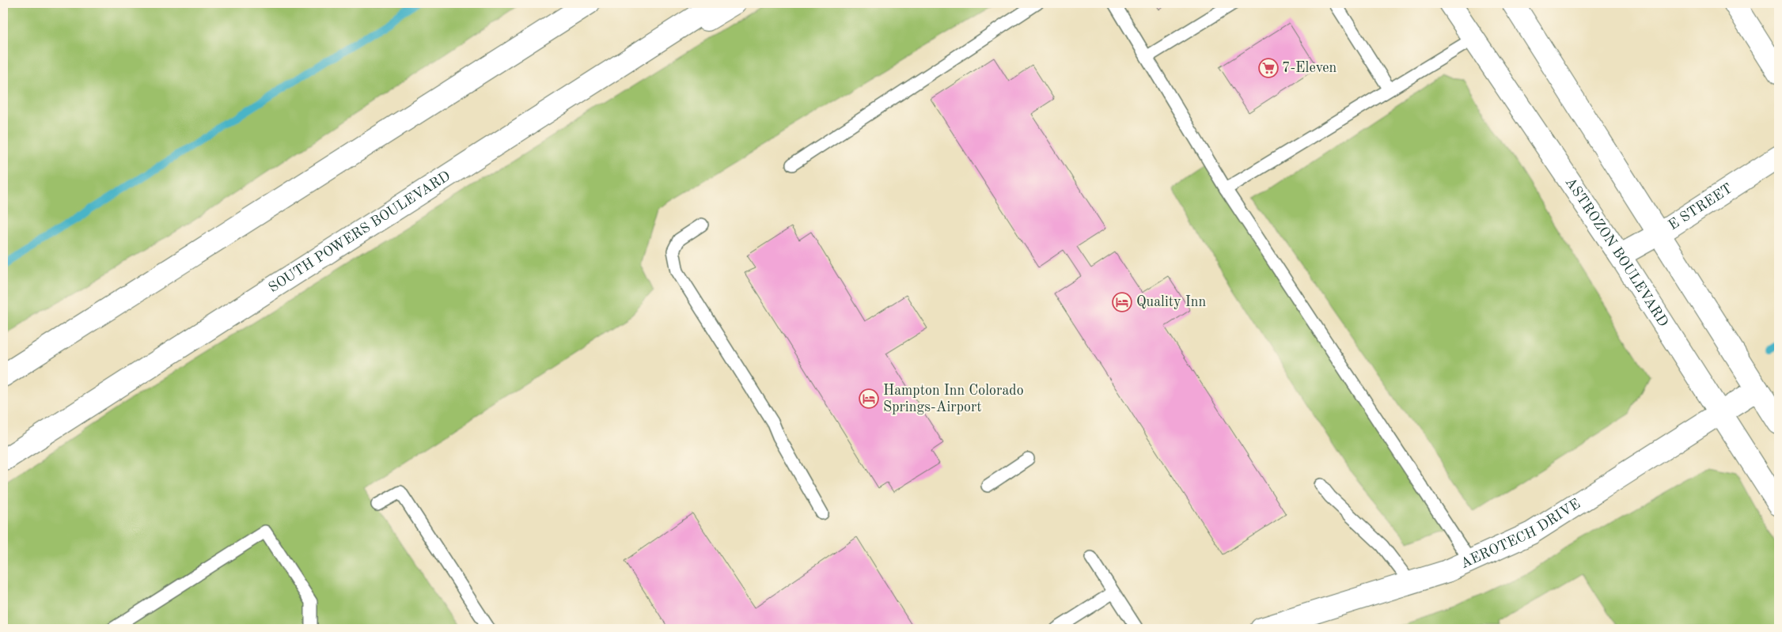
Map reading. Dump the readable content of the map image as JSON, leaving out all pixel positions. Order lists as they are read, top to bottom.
{
  "streets": {
    "main road": [
      "E STREET",
      "SOUTH POWERS BOULEVARD",
      "ASTROZON BOULEVARD",
      "AEROTECH DRIVE"
    ]
  },
  "crossings": [
    ["E STREET", "ASTROZON BOULEVARD"],
    ["ASTROZON BOULEVARD", "AEROTECH DRIVE"]
  ],
  "places": {
    "supermarket": ["7-Eleven"],
    "hotel": ["Quality Inn", "Hampton Inn Colorado Springs-Airport"]
  }
}
